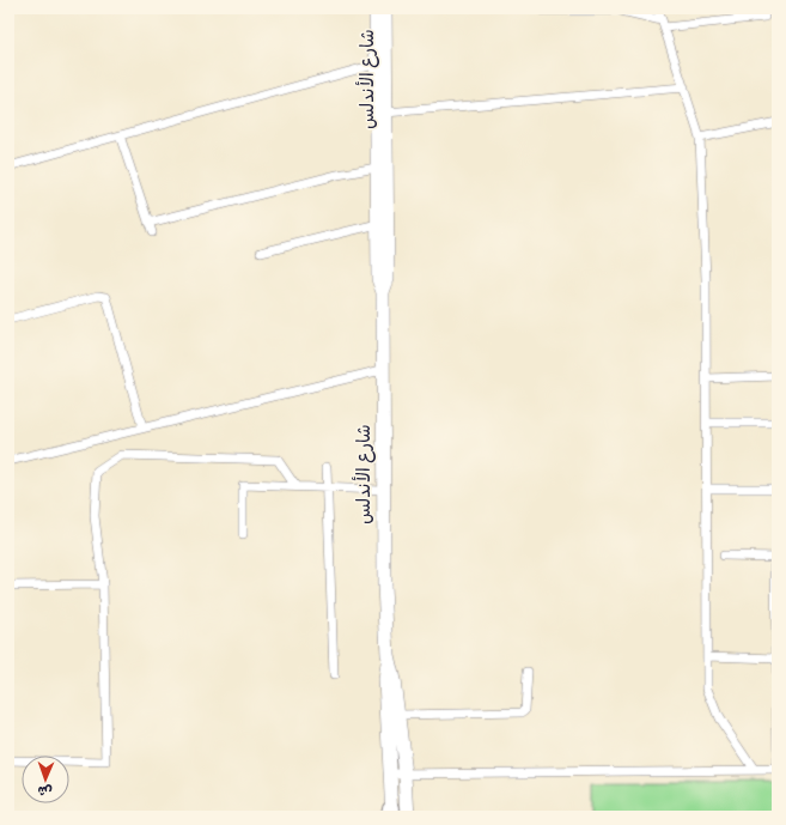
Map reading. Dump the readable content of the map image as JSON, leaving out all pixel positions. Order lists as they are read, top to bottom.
{
  "streets": {
    "main road": ["شارع الأندلس"]
  },
  "north": "bottom"
}
